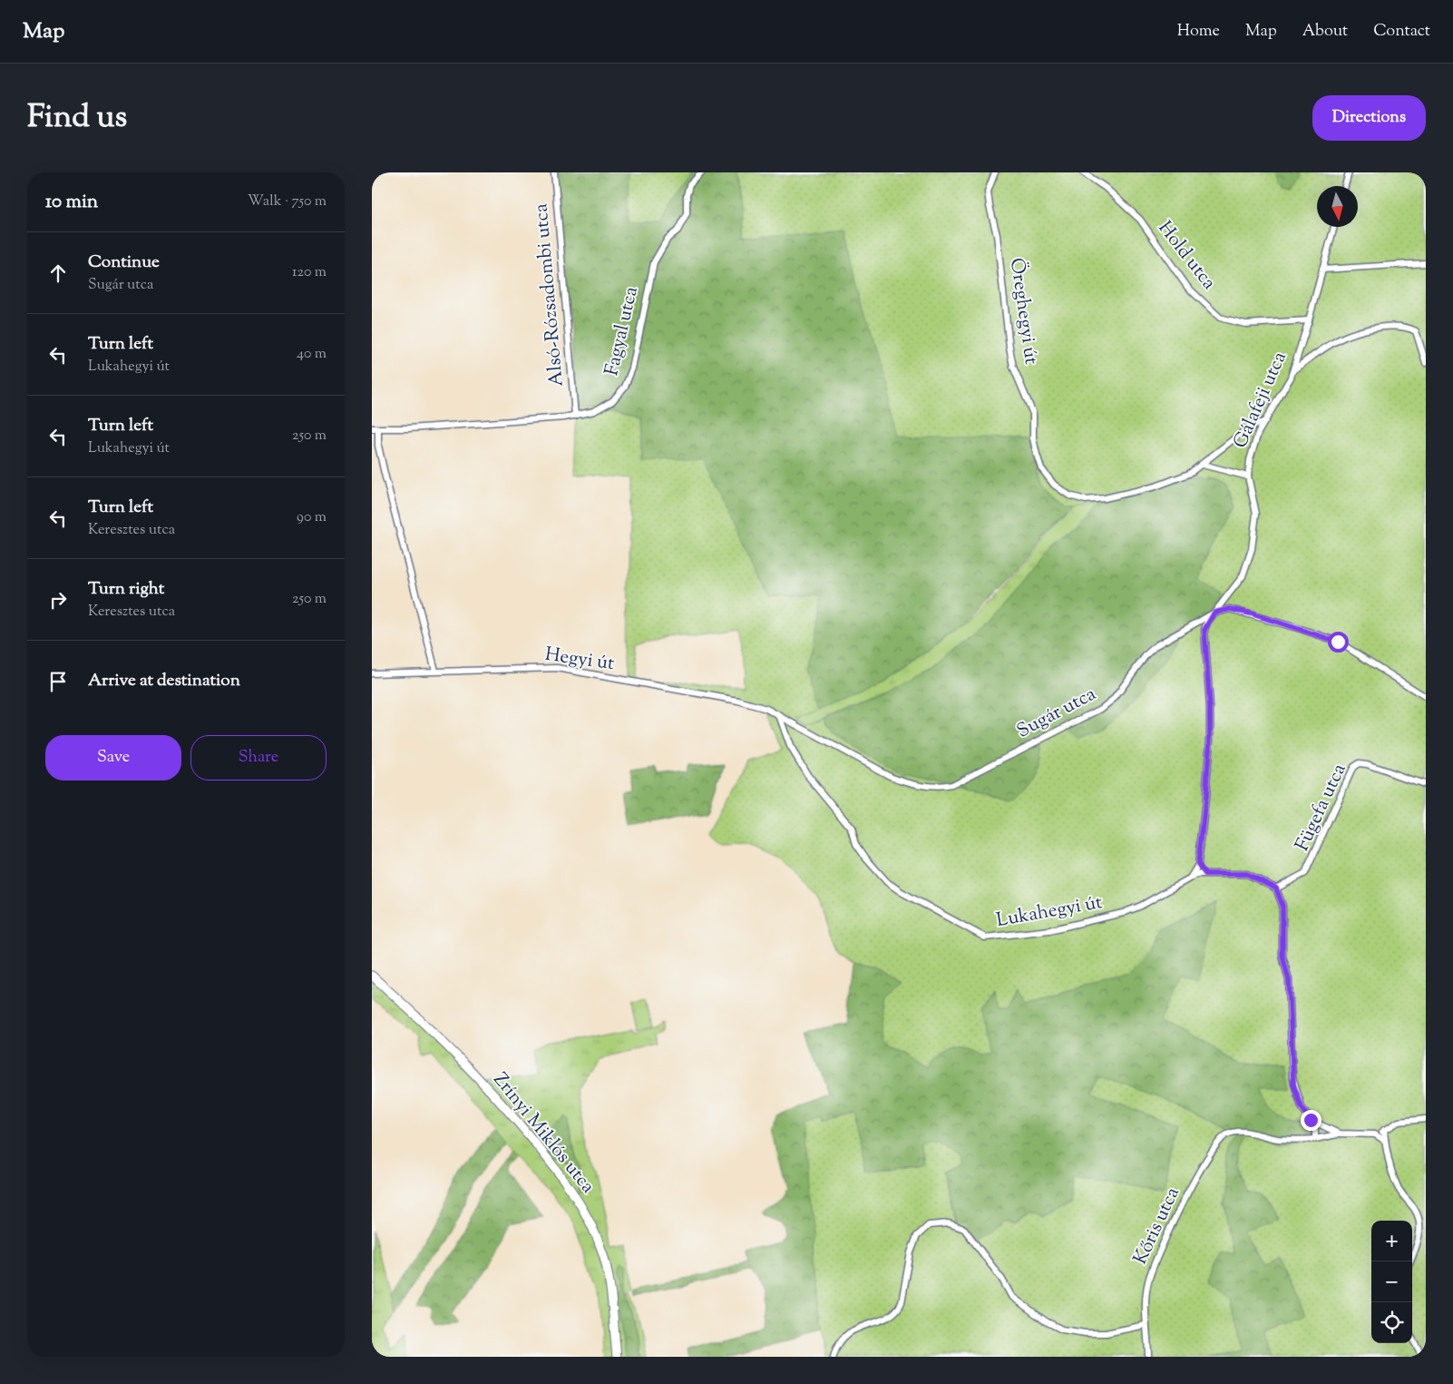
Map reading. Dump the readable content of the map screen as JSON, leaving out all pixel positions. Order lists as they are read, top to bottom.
{
  "streets": {
    "main road": ["Zrínyi Miklós utca"],
    "street": [
      "Hold utca",
      "Alsó-Rózsadombi utca",
      "Öreghegyi út",
      "Fagyal utca",
      "Gálafeji utca",
      "Hegyi út",
      "Sugár utca",
      "Fügefa utca",
      "Lukahegyi út",
      "Kőris utca"
    ]
  },
  "crossings": [
    ["Hold utca", "Gálafeji utca"],
    ["Alsó-Rózsadombi utca", "Fagyal utca"],
    ["Öreghegyi út", "Gálafeji utca"],
    ["Gálafeji utca", "Sugár utca"],
    ["Hegyi út", "Sugár utca"],
    ["Hegyi út", "Lukahegyi út"],
    ["Sugár utca", "Lukahegyi út"],
    ["Fügefa utca", "Lukahegyi út"]
  ],
  "north": "bottom",
  "page": {
    "header": "Map",
    "nav": [
      "Home",
      "Map",
      "About",
      "Contact"
    ],
    "title": "Find us",
    "buttons": [
      "Directions",
      ["Save", "Share"]
    ],
    "heading": ["10 min", "Walk · 750 m"],
    "list": [
      ["Continue", "Sugár utca", "120 m"],
      ["Turn left", "Lukahegyi út", "40 m"],
      ["Turn left", "Lukahegyi út", "250 m"],
      ["Turn left", "Keresztes utca", "90 m"],
      ["Turn right", "Keresztes utca", "250 m"],
      "Arrive at destination"
    ],
    "map_buttons": ["+", "−"]
  }
}
